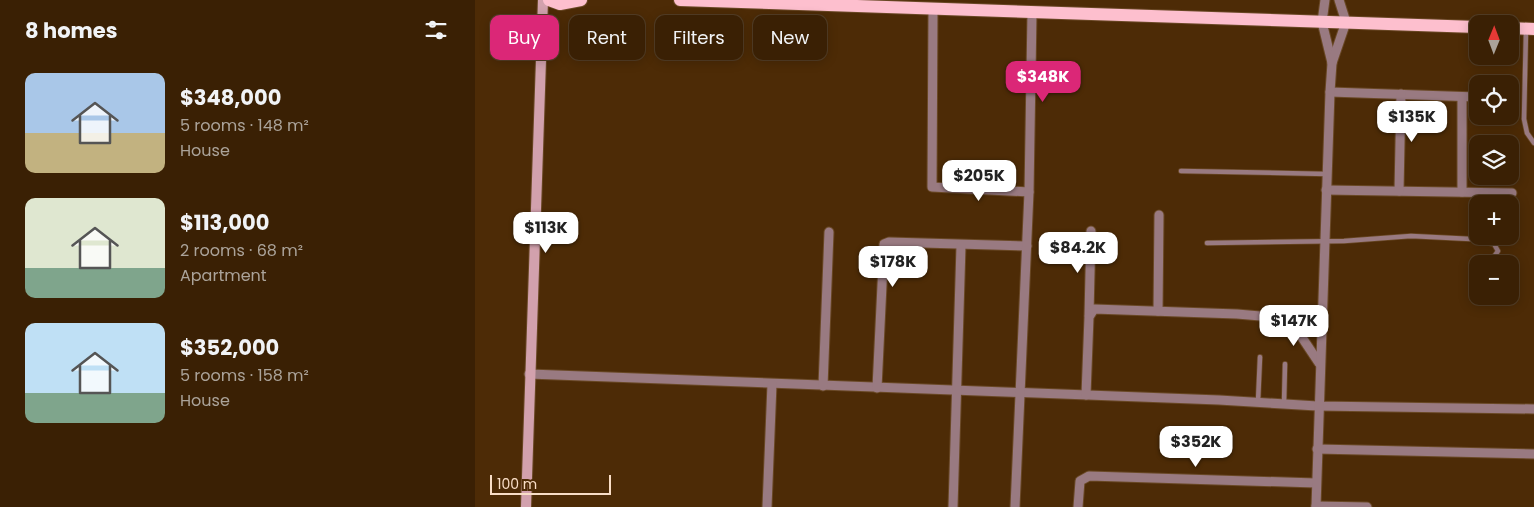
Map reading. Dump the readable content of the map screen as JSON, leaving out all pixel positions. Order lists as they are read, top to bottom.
{
  "scale_bar": "100 m",
  "north": "top",
  "page": {
    "heading": "8 homes",
    "map_buttons": ["+", "−"],
    "chip": [
      "Buy",
      "Rent",
      "Filters",
      "New"
    ],
    "list": [
      {
        "name": "$348,000",
        "note": "5 rooms · 148 m² · House"
      },
      {
        "name": "$113,000",
        "note": "2 rooms · 68 m² · Apartment"
      },
      {
        "name": "$352,000",
        "note": "5 rooms · 158 m² · House"
      }
    ],
    "price": [
      "$348K",
      "$135K",
      "$205K",
      "$113K",
      "$84.2K",
      "$178K",
      "$147K",
      "$352K"
    ],
    "scale": "100 m"
  }
}
